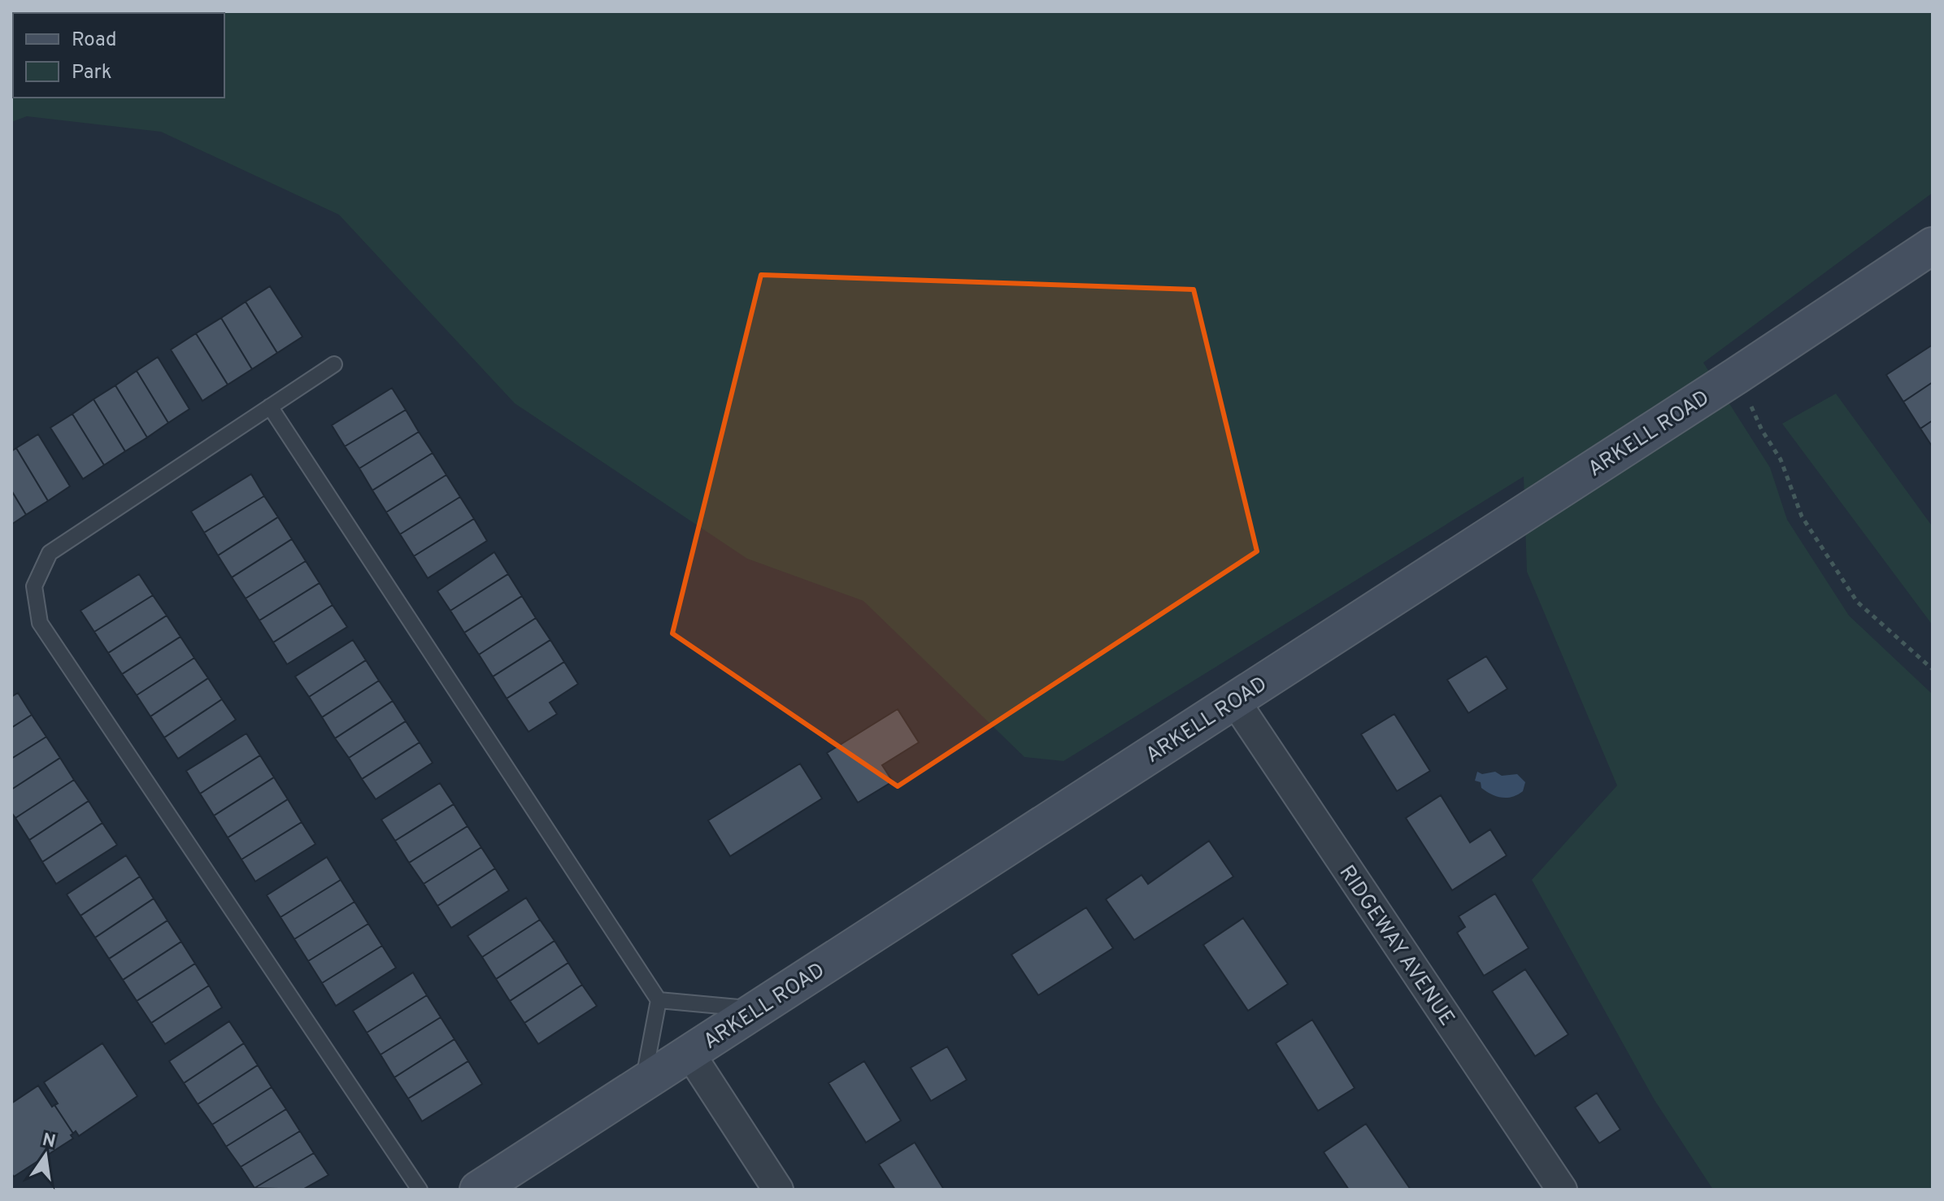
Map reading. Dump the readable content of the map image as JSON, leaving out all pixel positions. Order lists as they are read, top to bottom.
{
  "streets": {
    "main road": ["ARKELL ROAD"],
    "street": ["RIDGEWAY AVENUE"]
  },
  "crossings": [
    ["ARKELL ROAD", "RIDGEWAY AVENUE"]
  ],
  "legend": ["Road", "Park"],
  "north": "top"
}
